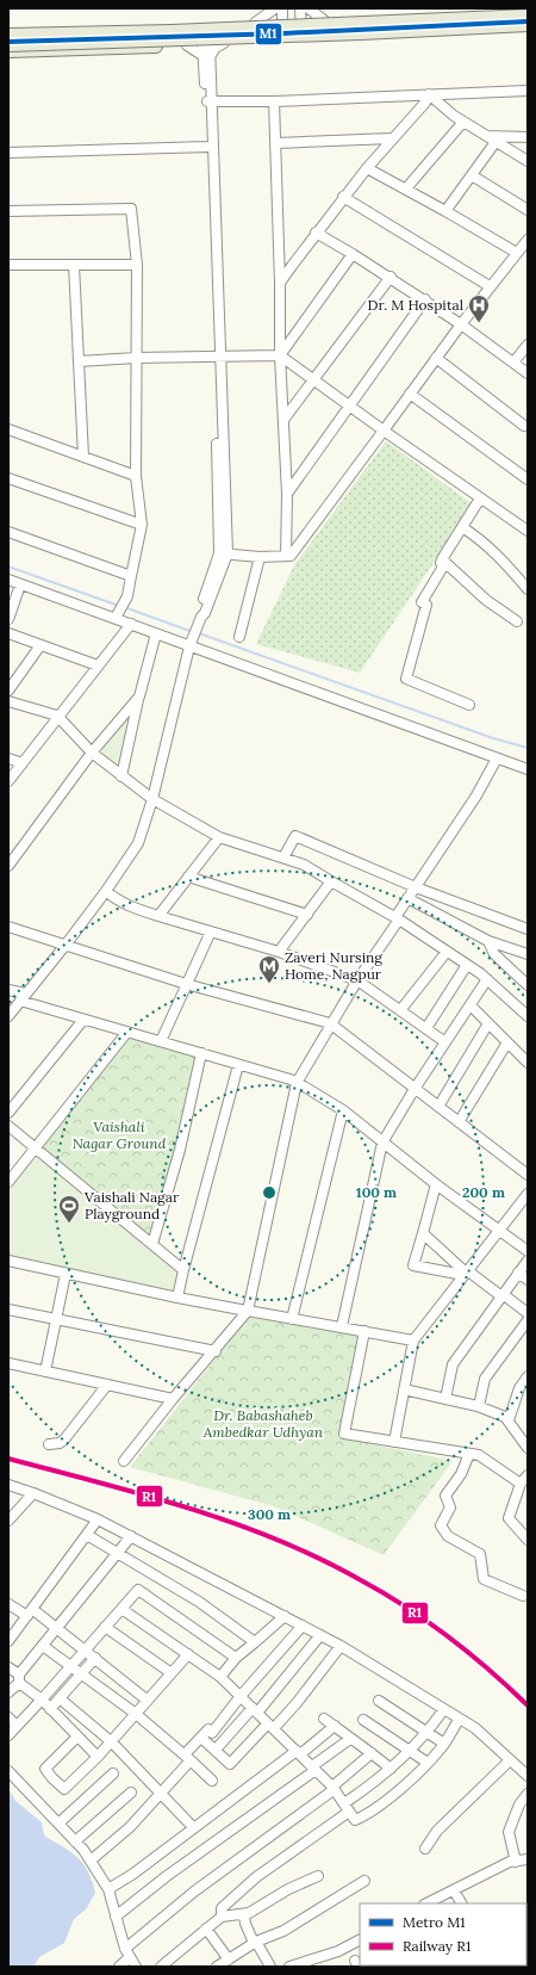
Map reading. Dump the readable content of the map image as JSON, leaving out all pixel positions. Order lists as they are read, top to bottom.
{
  "parks": ["Vaishali Nagar Ground", "Dr. Babashaheb Ambedkar Udhyan"],
  "places": {
    "hospital": ["Dr. M Hospital"],
    "metro station": ["Zaveri Nursing Home, Nagpur"],
    "sports": ["Vaishali Nagar Playground"]
  },
  "lines": ["metro line M1", "rail line R1"],
  "legend": ["Metro M1", "Railway R1"],
  "rings": ["100 m", "200 m", "300 m"]
}
